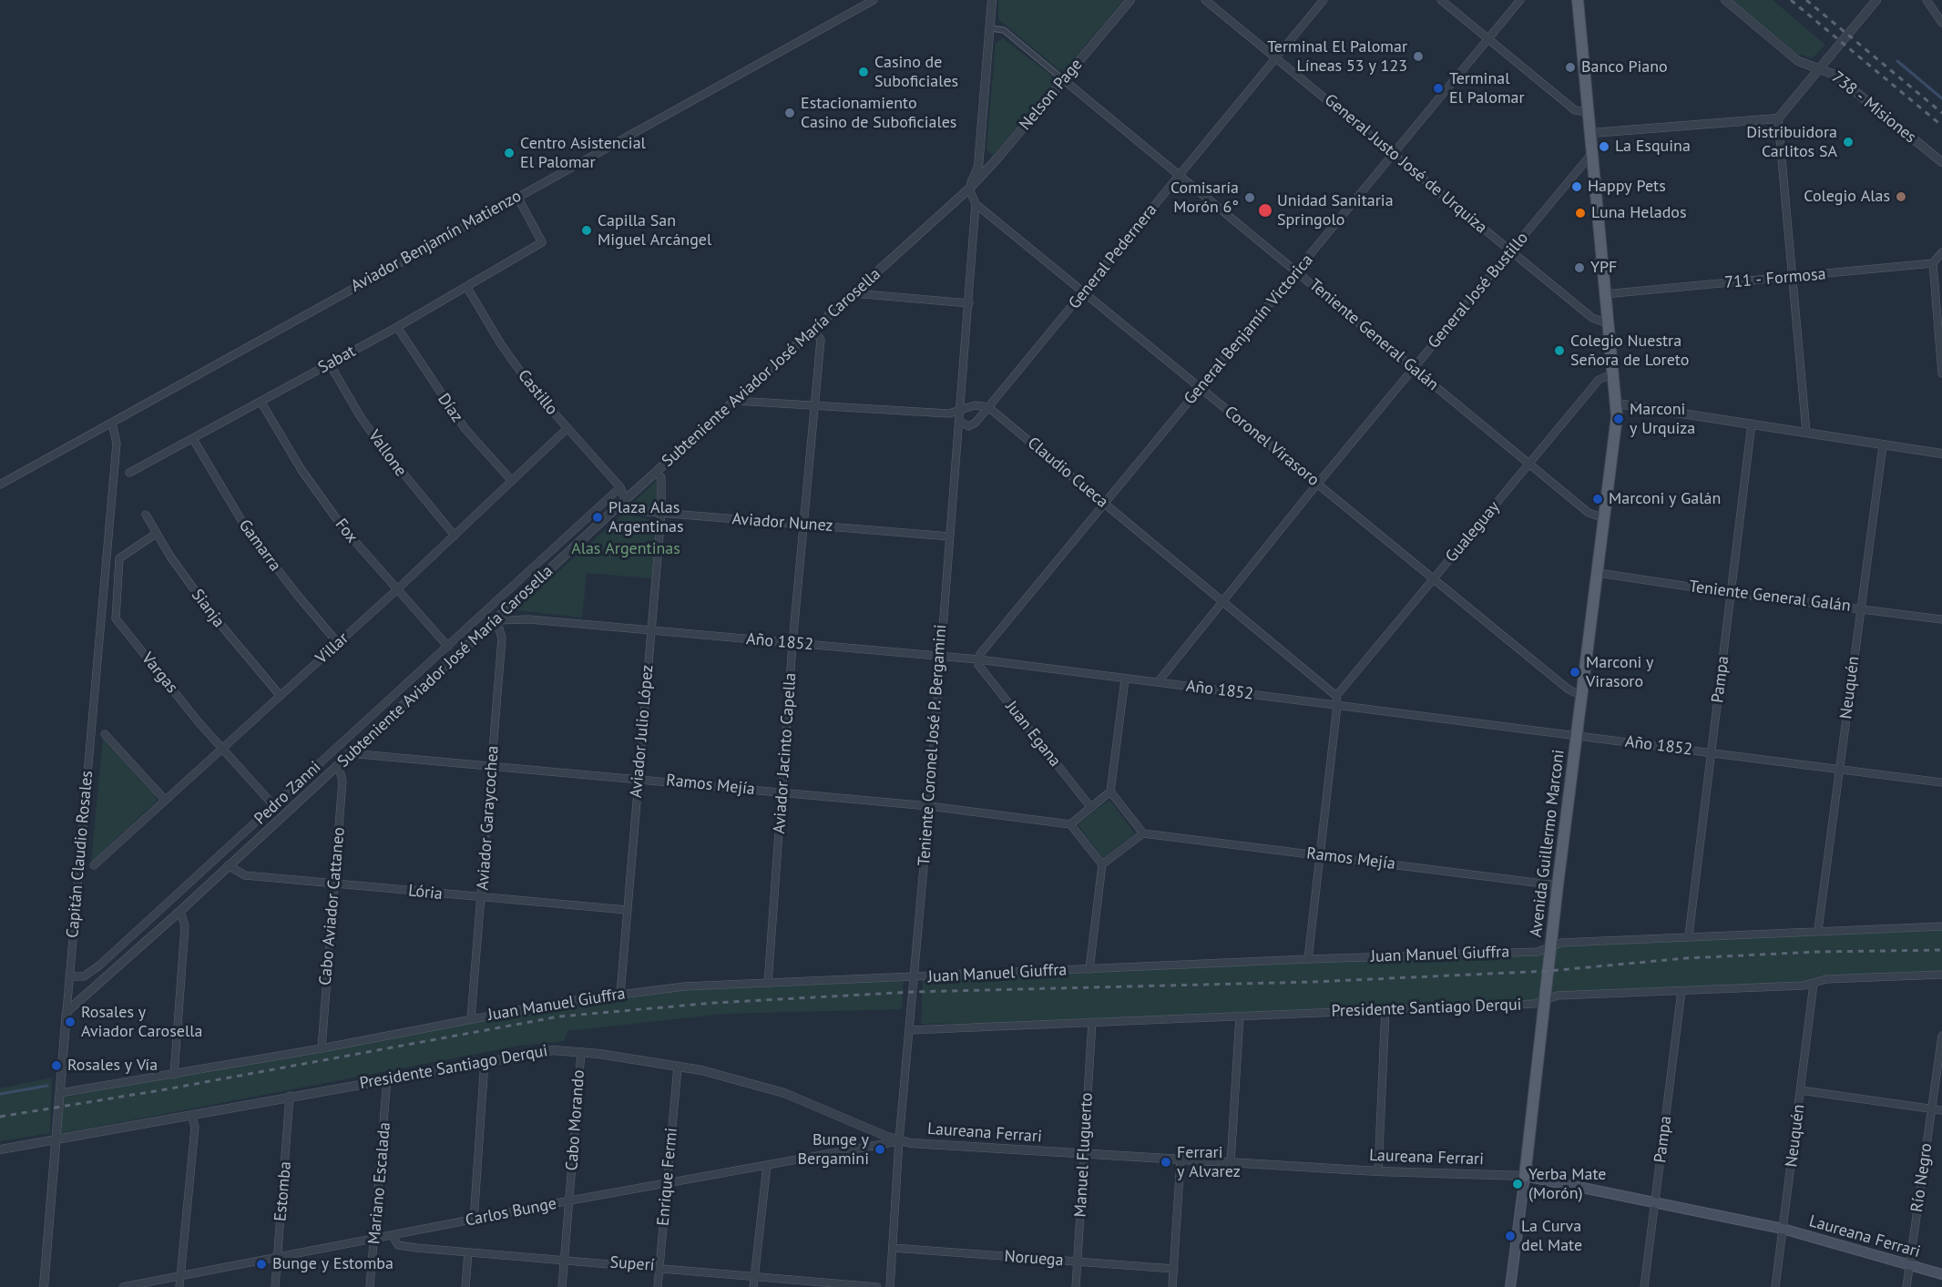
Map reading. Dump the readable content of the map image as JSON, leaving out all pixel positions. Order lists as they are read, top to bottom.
{
  "streets": {
    "main road": ["Avenida Guillermo Marconi", "Laureana Ferrari"],
    "street": [
      "Nelson Page",
      "738 - Misiones",
      "General Justo José de Urquiza",
      "Aviador Benjamín Matienzo",
      "General Pedernera",
      "711 - Formosa",
      "General José Bustillo",
      "General Benjamín Victorica",
      "Teniente General Galán",
      "Sabat",
      "Subteniente Aviador José María Carosella",
      "Castillo",
      "Díaz",
      "Coronel Virasoro",
      "Vallone",
      "Claudio Cueca",
      "Aviador Nunez",
      "Fox",
      "Gualeguay",
      "Gamarra",
      "Sianja",
      "Año 1852",
      "Villar",
      "Vargas",
      "Pampa",
      "Neuquén",
      "Aviador Julio López",
      "Juan Egana",
      "Teniente Coronel José P. Bergamini",
      "Aviador Jacinto Capella",
      "Ramos Mejía",
      "Pedro Zanni",
      "Aviador Garaycochea",
      "Capitán Claudio Rosales",
      "Lória",
      "Cabo Aviador Cattaneo",
      "Juan Manuel Giuffra",
      "Presidente Santiago Derqui",
      "Cabo Morando",
      "Manuel Fluguerto",
      "Enrique Fermi",
      "Río Negro",
      "Mariano Escalada",
      "Estomba",
      "Carlos Bunge",
      "Noruega",
      "Superí"
    ]
  },
  "crossings": [
    ["Nelson Page", "Teniente General Galán"],
    ["Nelson Page", "Subteniente Aviador José María Carosella"],
    ["Nelson Page", "Coronel Virasoro"],
    ["General Justo José de Urquiza", "General Pedernera"],
    ["General Justo José de Urquiza", "General José Bustillo"],
    ["General Justo José de Urquiza", "General Benjamín Victorica"],
    ["General Justo José de Urquiza", "Avenida Guillermo Marconi"],
    ["Aviador Benjamín Matienzo", "Sabat"],
    ["Aviador Benjamín Matienzo", "Capitán Claudio Rosales"],
    ["General Pedernera", "Teniente General Galán"],
    ["General Pedernera", "Coronel Virasoro"],
    ["General Pedernera", "Claudio Cueca"],
    ["General Pedernera", "Teniente Coronel José P. Bergamini"],
    ["711 - Formosa", "Avenida Guillermo Marconi"],
    ["General José Bustillo", "Teniente General Galán"],
    ["General José Bustillo", "Coronel Virasoro"],
    ["General José Bustillo", "Claudio Cueca"],
    ["General José Bustillo", "Año 1852"],
    ["General José Bustillo", "Avenida Guillermo Marconi"],
    ["General Benjamín Victorica", "Teniente General Galán"],
    ["General Benjamín Victorica", "Coronel Virasoro"],
    ["General Benjamín Victorica", "Claudio Cueca"],
    ["General Benjamín Victorica", "Año 1852"],
    ["General Benjamín Victorica", "Juan Egana"],
    ["Teniente General Galán", "Gualeguay"],
    ["Teniente General Galán", "Pampa"],
    ["Teniente General Galán", "Neuquén"],
    ["Teniente General Galán", "Avenida Guillermo Marconi"],
    ["Sabat", "Castillo"],
    ["Sabat", "Díaz"],
    ["Sabat", "Vallone"],
    ["Sabat", "Fox"],
    ["Sabat", "Gamarra"],
    ["Subteniente Aviador José María Carosella", "Castillo"],
    ["Subteniente Aviador José María Carosella", "Coronel Virasoro"],
    ["Subteniente Aviador José María Carosella", "Aviador Nunez"],
    ["Subteniente Aviador José María Carosella", "Año 1852"],
    ["Subteniente Aviador José María Carosella", "Aviador Julio López"],
    ["Subteniente Aviador José María Carosella", "Aviador Jacinto Capella"],
    ["Subteniente Aviador José María Carosella", "Ramos Mejía"],
    ["Subteniente Aviador José María Carosella", "Aviador Garaycochea"],
    ["Subteniente Aviador José María Carosella", "Capitán Claudio Rosales"],
    ["Subteniente Aviador José María Carosella", "Lória"],
    ["Subteniente Aviador José María Carosella", "Cabo Aviador Cattaneo"],
    ["Castillo", "Villar"],
    ["Castillo", "Pedro Zanni"],
    ["Díaz", "Villar"],
    ["Coronel Virasoro", "Gualeguay"],
    ["Coronel Virasoro", "Teniente Coronel José P. Bergamini"],
    ["Coronel Virasoro", "Avenida Guillermo Marconi"],
    ["Vallone", "Villar"],
    ["Claudio Cueca", "Gualeguay"],
    ["Aviador Nunez", "Aviador Julio López"],
    ["Aviador Nunez", "Teniente Coronel José P. Bergamini"],
    ["Aviador Nunez", "Aviador Jacinto Capella"],
    ["Fox", "Villar"],
    ["Fox", "Pedro Zanni"],
    ["Gualeguay", "Avenida Guillermo Marconi"],
    ["Gamarra", "Villar"],
    ["Sianja", "Villar"],
    ["Sianja", "Vargas"],
    ["Año 1852", "Pampa"],
    ["Año 1852", "Neuquén"],
    ["Año 1852", "Aviador Julio López"],
    ["Año 1852", "Juan Egana"],
    ["Año 1852", "Teniente Coronel José P. Bergamini"],
    ["Año 1852", "Aviador Jacinto Capella"],
    ["Año 1852", "Aviador Garaycochea"],
    ["Año 1852", "Avenida Guillermo Marconi"],
    ["Villar", "Vargas"],
    ["Vargas", "Pedro Zanni"],
    ["Pampa", "Juan Manuel Giuffra"],
    ["Pampa", "Presidente Santiago Derqui"],
    ["Pampa", "Laureana Ferrari"],
    ["Neuquén", "Juan Manuel Giuffra"],
    ["Neuquén", "Presidente Santiago Derqui"],
    ["Neuquén", "Laureana Ferrari"],
    ["Aviador Julio López", "Ramos Mejía"],
    ["Aviador Julio López", "Lória"],
    ["Aviador Julio López", "Juan Manuel Giuffra"],
    ["Teniente Coronel José P. Bergamini", "Ramos Mejía"],
    ["Teniente Coronel José P. Bergamini", "Juan Manuel Giuffra"],
    ["Teniente Coronel José P. Bergamini", "Presidente Santiago Derqui"],
    ["Teniente Coronel José P. Bergamini", "Laureana Ferrari"],
    ["Teniente Coronel José P. Bergamini", "Carlos Bunge"],
    ["Teniente Coronel José P. Bergamini", "Noruega"],
    ["Aviador Jacinto Capella", "Ramos Mejía"],
    ["Aviador Jacinto Capella", "Juan Manuel Giuffra"],
    ["Ramos Mejía", "Aviador Garaycochea"],
    ["Ramos Mejía", "Avenida Guillermo Marconi"],
    ["Pedro Zanni", "Capitán Claudio Rosales"],
    ["Aviador Garaycochea", "Lória"],
    ["Aviador Garaycochea", "Juan Manuel Giuffra"],
    ["Avenida Guillermo Marconi", "Juan Manuel Giuffra"],
    ["Avenida Guillermo Marconi", "Presidente Santiago Derqui"],
    ["Avenida Guillermo Marconi", "Laureana Ferrari"],
    ["Capitán Claudio Rosales", "Juan Manuel Giuffra"],
    ["Capitán Claudio Rosales", "Presidente Santiago Derqui"],
    ["Lória", "Cabo Aviador Cattaneo"],
    ["Cabo Aviador Cattaneo", "Juan Manuel Giuffra"],
    ["Presidente Santiago Derqui", "Cabo Morando"],
    ["Presidente Santiago Derqui", "Laureana Ferrari"],
    ["Presidente Santiago Derqui", "Manuel Fluguerto"],
    ["Presidente Santiago Derqui", "Enrique Fermi"],
    ["Presidente Santiago Derqui", "Mariano Escalada"],
    ["Presidente Santiago Derqui", "Estomba"],
    ["Presidente Santiago Derqui", "Carlos Bunge"],
    ["Cabo Morando", "Carlos Bunge"],
    ["Cabo Morando", "Superí"],
    ["Laureana Ferrari", "Manuel Fluguerto"],
    ["Laureana Ferrari", "Río Negro"],
    ["Laureana Ferrari", "Carlos Bunge"],
    ["Manuel Fluguerto", "Noruega"],
    ["Enrique Fermi", "Carlos Bunge"],
    ["Enrique Fermi", "Superí"],
    ["Mariano Escalada", "Carlos Bunge"],
    ["Estomba", "Carlos Bunge"],
    ["Carlos Bunge", "Superí"]
  ],
  "parks": ["Alas Argentinas"],
  "places": [
    "Terminal El Palomar Líneas 53 y 123",
    "Banco Piano",
    "Casino de Suboficiales",
    "Terminal El Palomar",
    "Estacionamiento Casino de Suboficiales",
    "Distribuidora Carlitos SA",
    "La Esquina",
    "Centro Asistencial El Palomar",
    "Happy Pets",
    "Colegio Alas",
    "Comisaría Morón 6°",
    "Unidad Sanitaria Springolo",
    "Luna Helados",
    "Capilla San Miguel Arcángel",
    "YPF",
    "Colegio Nuestra Señora de Loreto",
    "Marconi y Urquiza",
    "Marconi y Galán",
    "Plaza Alas Argentinas",
    "Marconi y Virasoro",
    "Rosales y Aviador Carosella",
    "Rosales y Vía",
    "Bunge y Bergamini",
    "Ferrari y Alvarez",
    "Yerba Mate (Morón)",
    "La Curva del Mate",
    "Bunge y Estomba"
  ]
}
